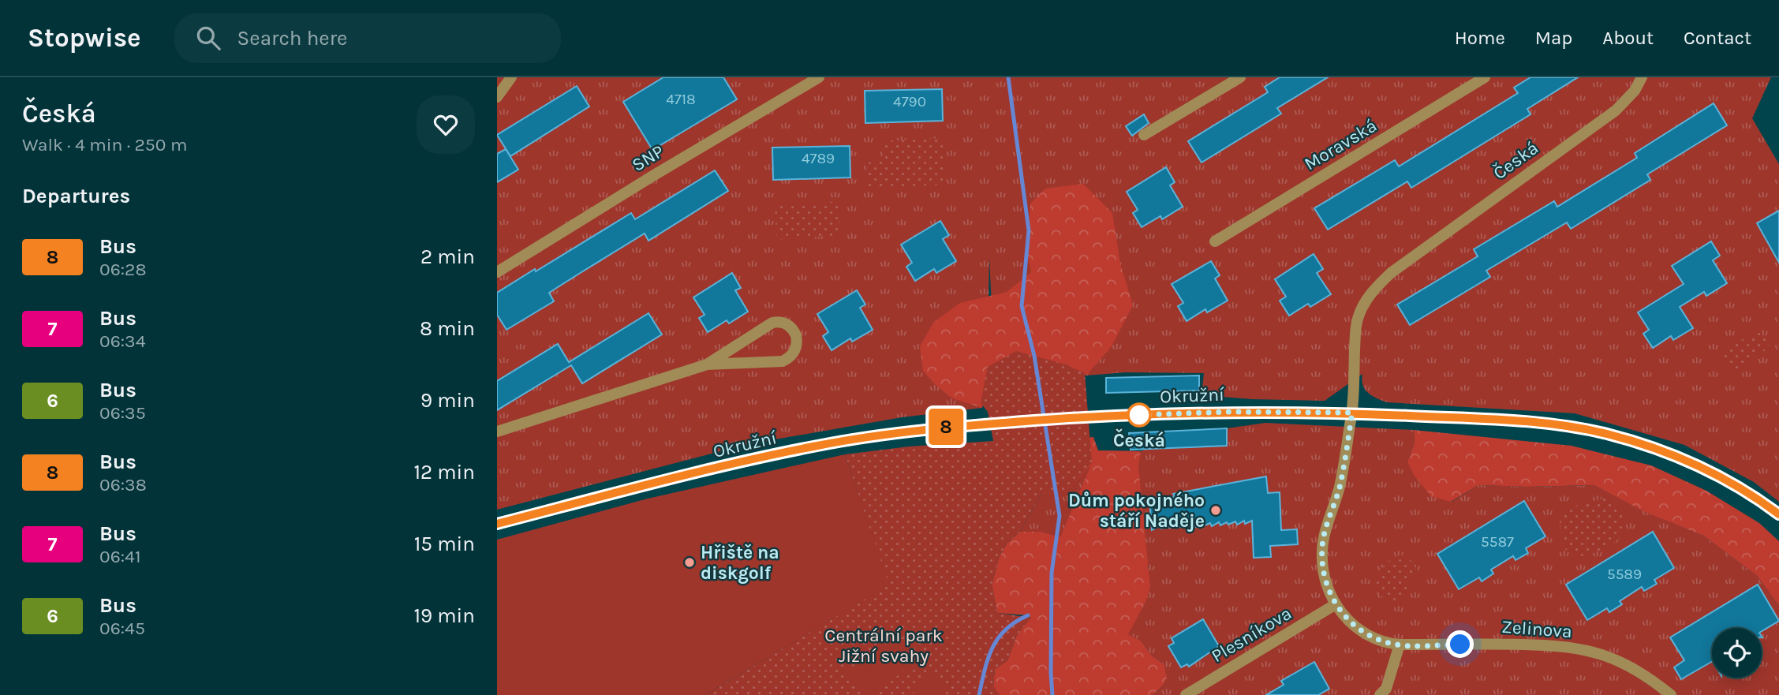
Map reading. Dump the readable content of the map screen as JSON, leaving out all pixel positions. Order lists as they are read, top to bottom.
{
  "streets": {
    "street": [
      "Moravská",
      "SNP",
      "Česká",
      "Okružní",
      "Zelinova",
      "Plesníkova"
    ]
  },
  "crossings": [
    ["Česká", "Okružní"],
    ["Česká", "Zelinova"],
    ["Okružní", "Zelinova"],
    ["Zelinova", "Plesníkova"]
  ],
  "parks": ["Centrální park Jižní svahy"],
  "places": ["Česká", "Dům pokojného stáří Naděje", "Hřiště na diskgolf"],
  "lines": ["bus line 8"],
  "house_numbers": [
    "4718",
    "4790",
    "4789",
    "5587",
    "5589"
  ],
  "page": {
    "header": "Stopwise",
    "search": "Search here",
    "nav": [
      "Home",
      "Map",
      "About",
      "Contact"
    ],
    "heading": [
      ["Česká", "Walk · 4 min · 250 m"],
      "Departures"
    ],
    "on_map": "8",
    "list": [
      {
        "mark": "8",
        "name": "Bus",
        "note": "06:28",
        "value": "2 min"
      },
      {
        "mark": "7",
        "name": "Bus",
        "note": "06:34",
        "value": "8 min"
      },
      {
        "mark": "6",
        "name": "Bus",
        "note": "06:35",
        "value": "9 min"
      },
      {
        "mark": "8",
        "name": "Bus",
        "note": "06:38",
        "value": "12 min"
      },
      {
        "mark": "7",
        "name": "Bus",
        "note": "06:41",
        "value": "15 min"
      },
      {
        "mark": "6",
        "name": "Bus",
        "note": "06:45",
        "value": "19 min"
      }
    ]
  }
}
